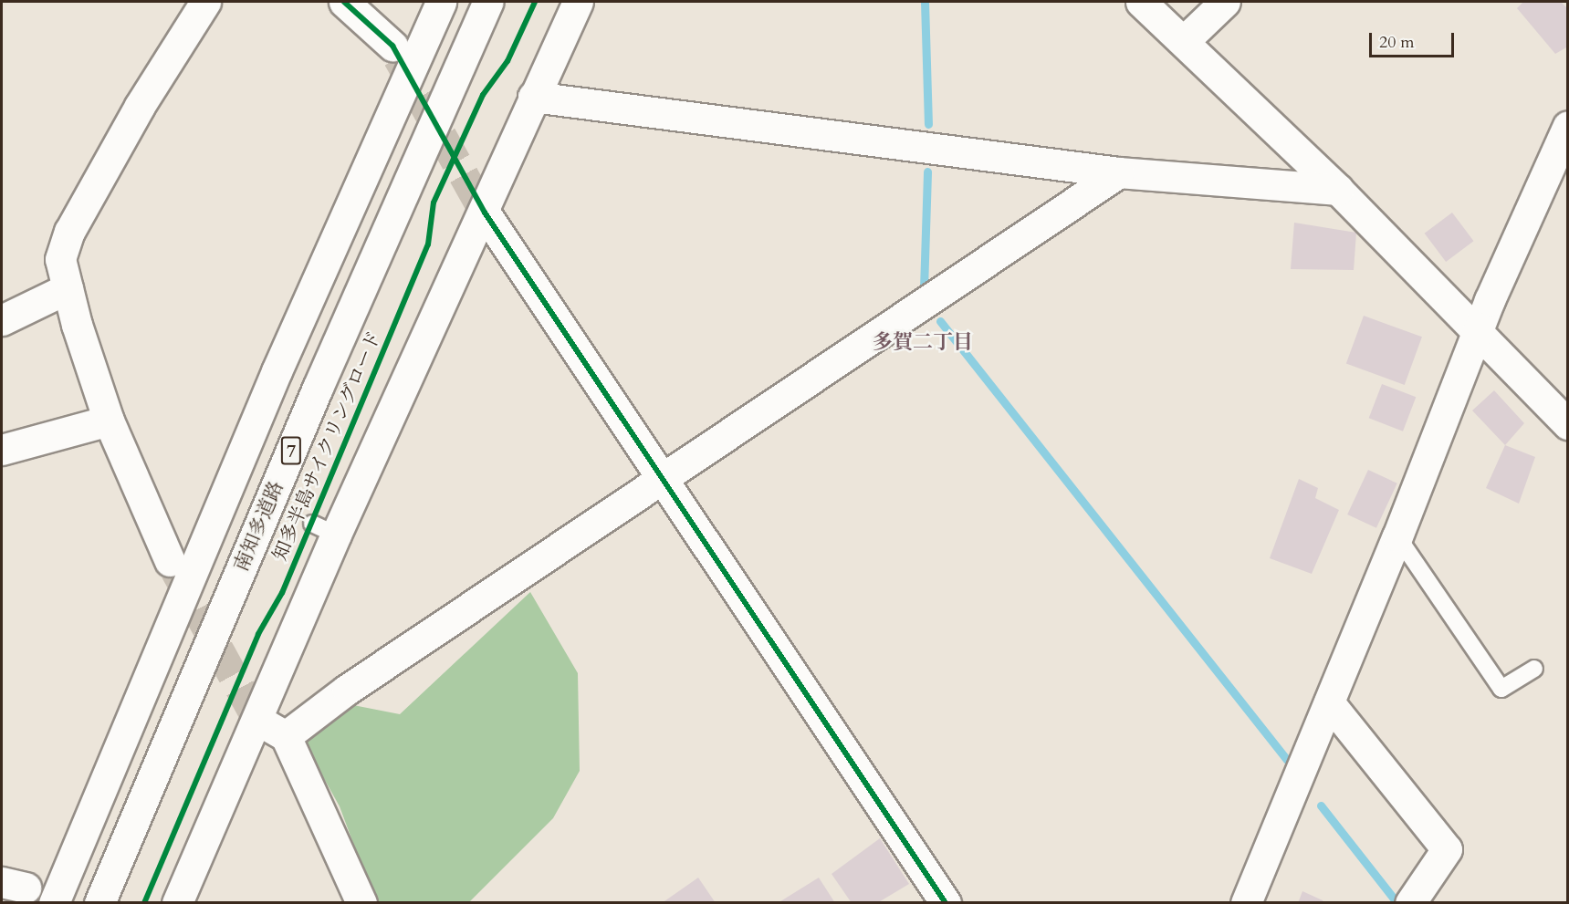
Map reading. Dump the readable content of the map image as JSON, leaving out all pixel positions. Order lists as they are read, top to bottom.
{
  "streets": {
    "main road": ["7", "南知多道路"],
    "cycle path": ["知多半島サイクリングロード"]
  },
  "districts": ["多賀二丁目"],
  "scale_bar": "20 m"
}
